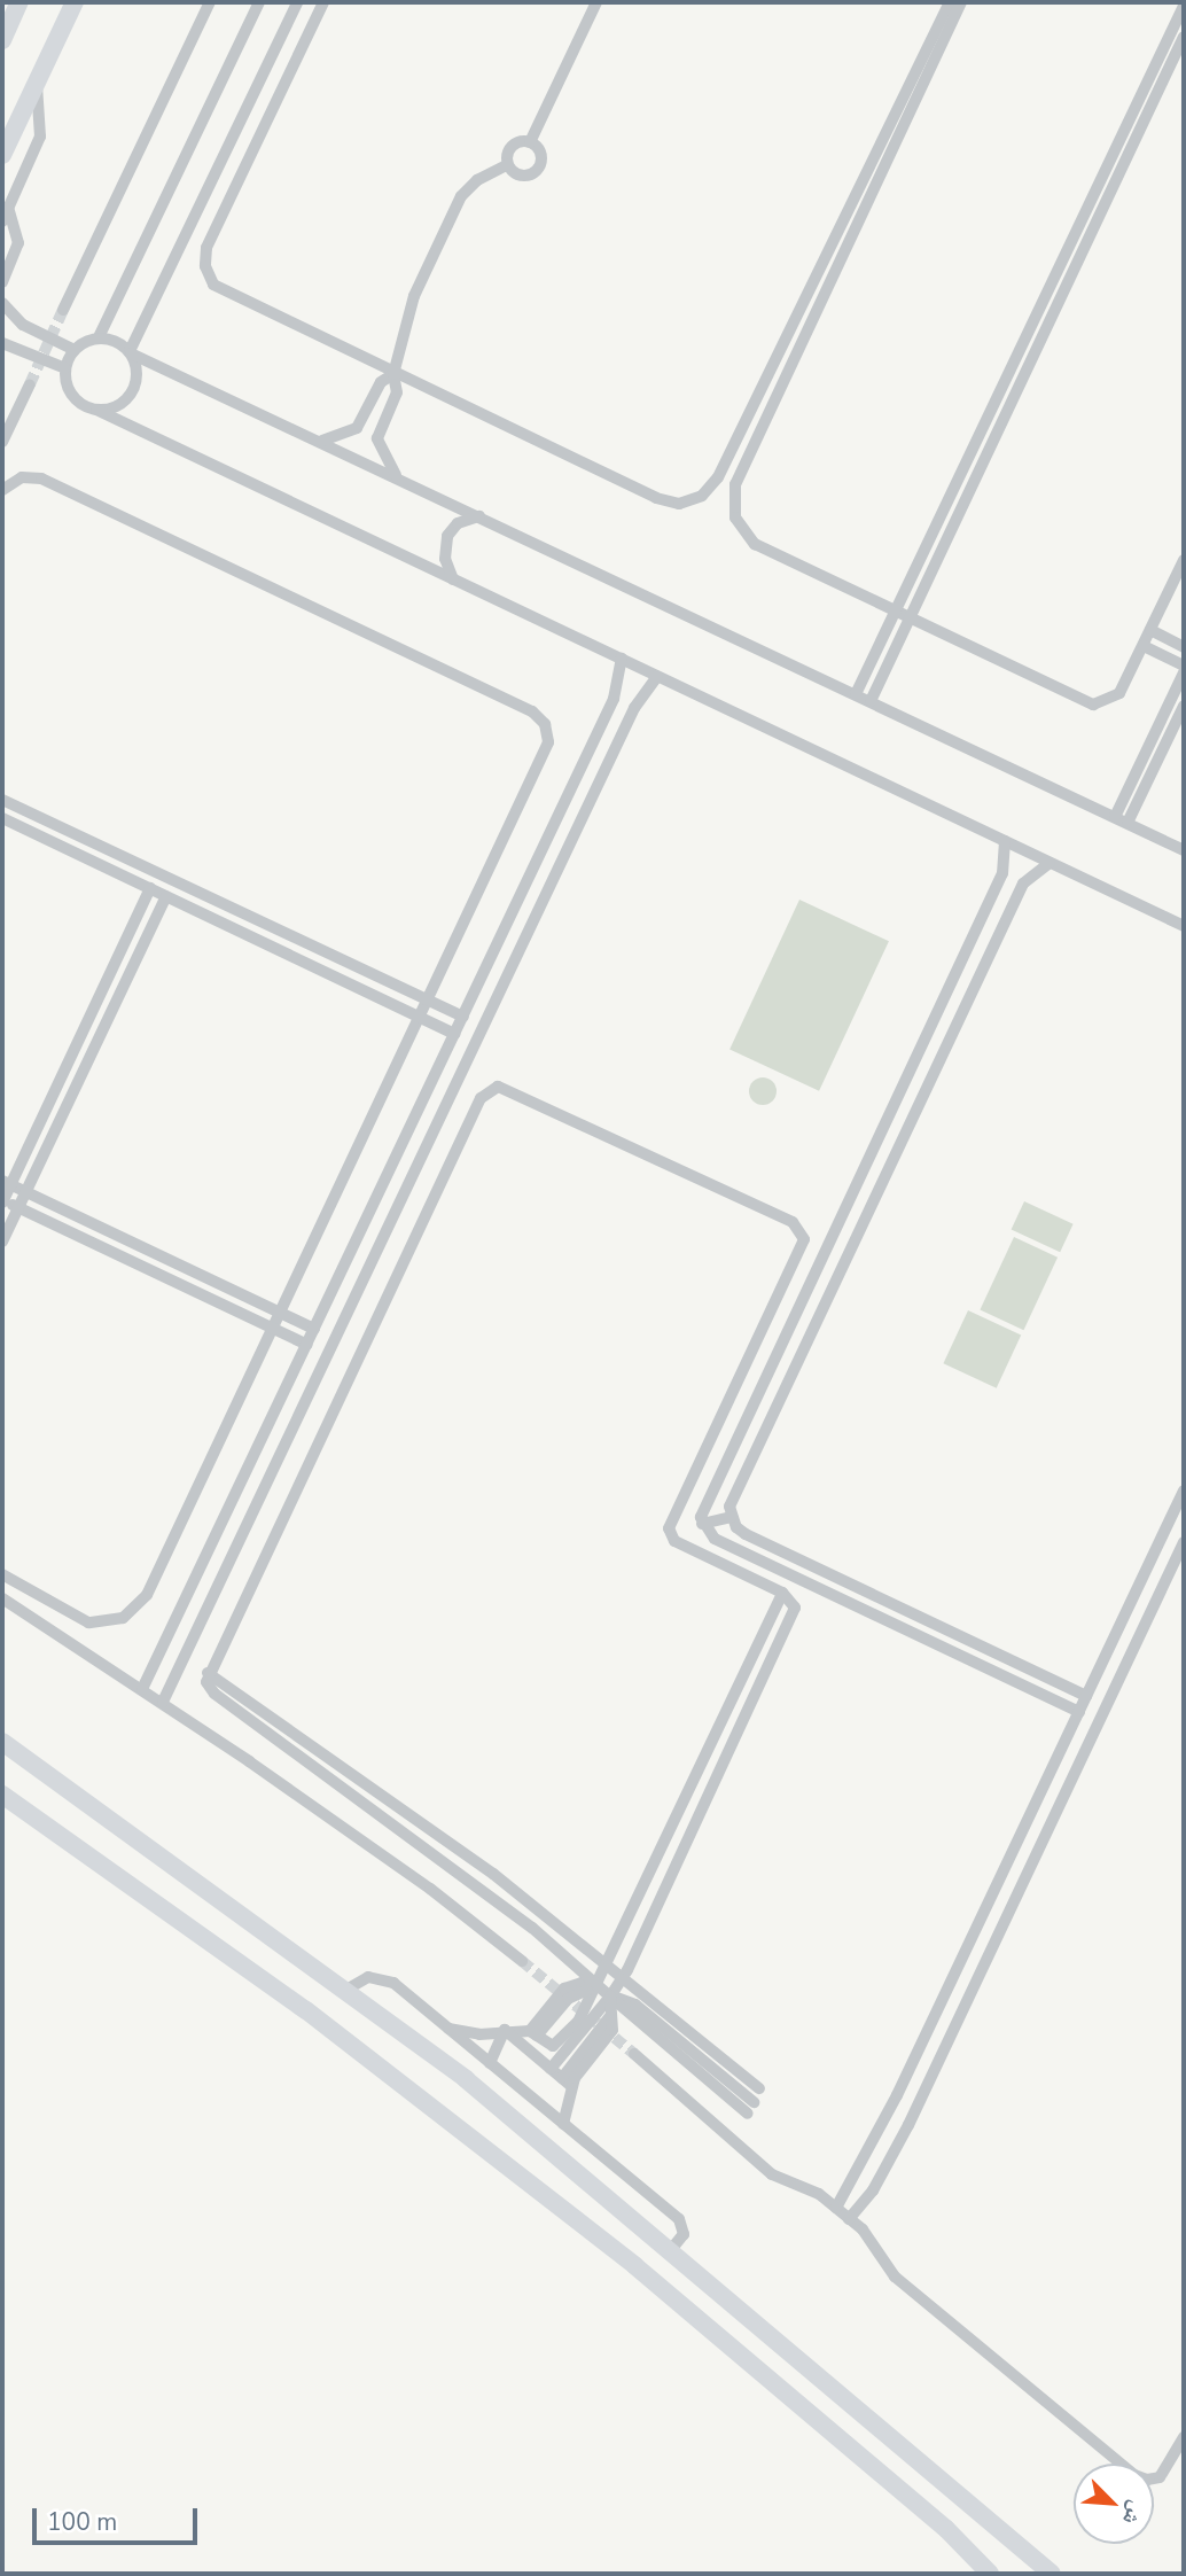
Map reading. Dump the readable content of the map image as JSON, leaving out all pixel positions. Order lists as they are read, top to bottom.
{
  "scale_bar": "100 m",
  "north": "bottom right"
}
